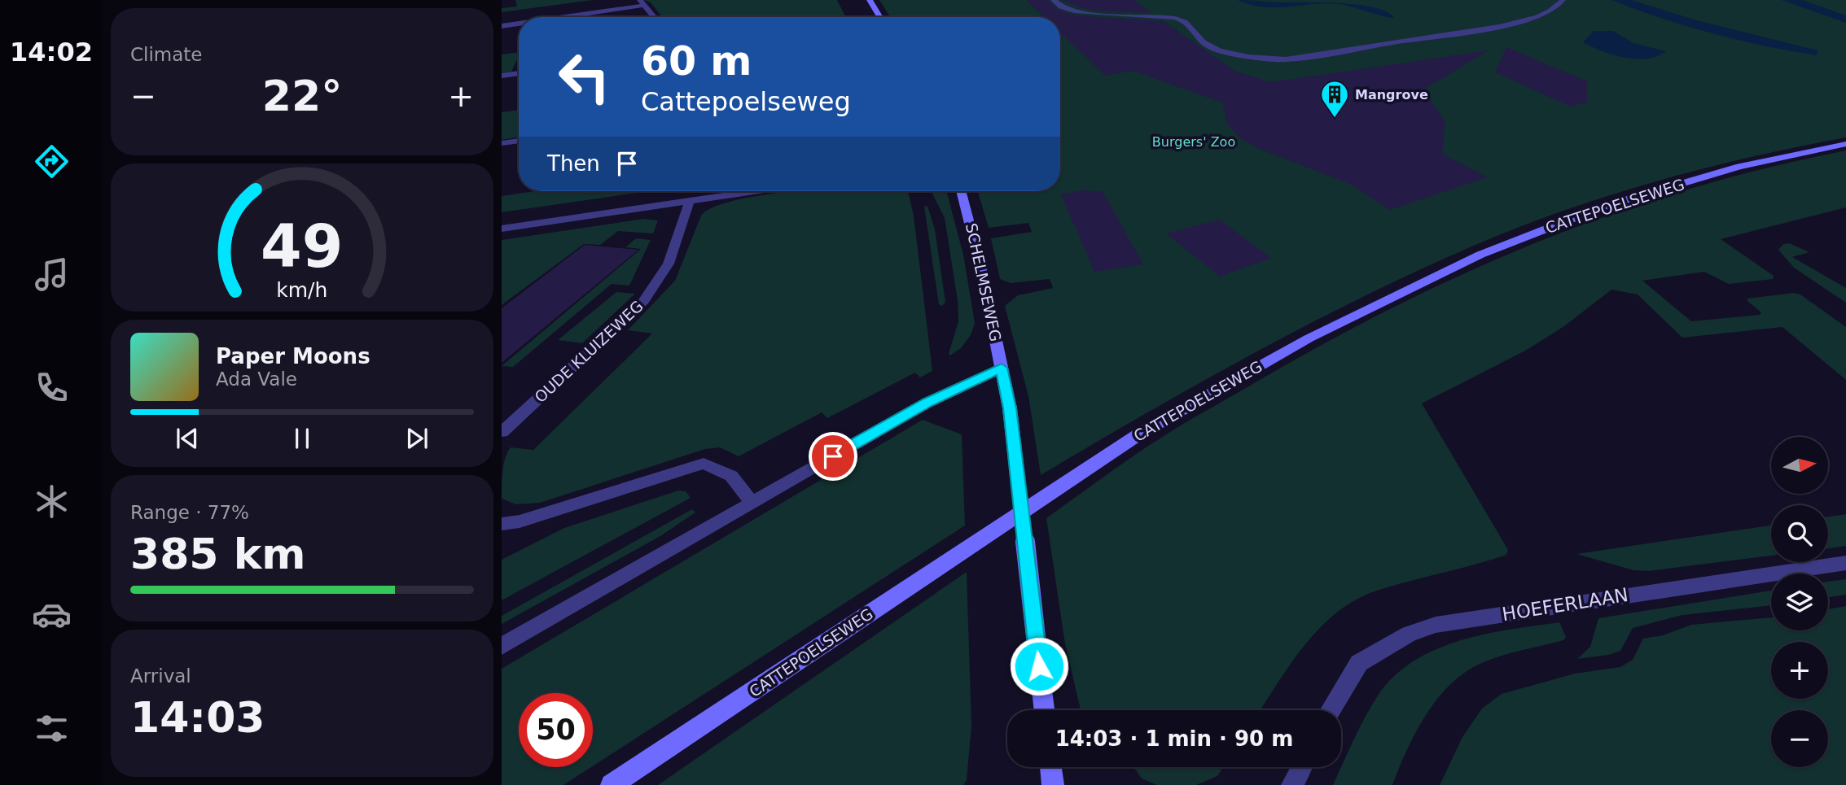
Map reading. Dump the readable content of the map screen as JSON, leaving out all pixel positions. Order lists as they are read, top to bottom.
{
  "streets": {
    "street": [
      "CATTEPOELSEWEG",
      "SCHELMSEWEG",
      "OUDE KLUIZEWEG",
      "HOEFERLAAN"
    ]
  },
  "parks": ["Burgers' Zoo"],
  "places": {
    "building": ["Mangrove"]
  },
  "north": "right",
  "page": {
    "tabs": "14:02",
    "tile": [
      "Climate",
      ["Range · 77%", "385 km"],
      ["Arrival", "14:03"]
    ],
    "turn": ["60 m", "Cattepoelseweg"],
    "heat": ["−", "22°", "+"],
    "then": "Then",
    "song": ["Paper Moons", "Ada Vale"],
    "map_buttons": ["+", "−"],
    "limit": "50",
    "trip": "14:03 · 1 min · 90 m",
    "gauge": ["49", "km/h"]
  }
}
